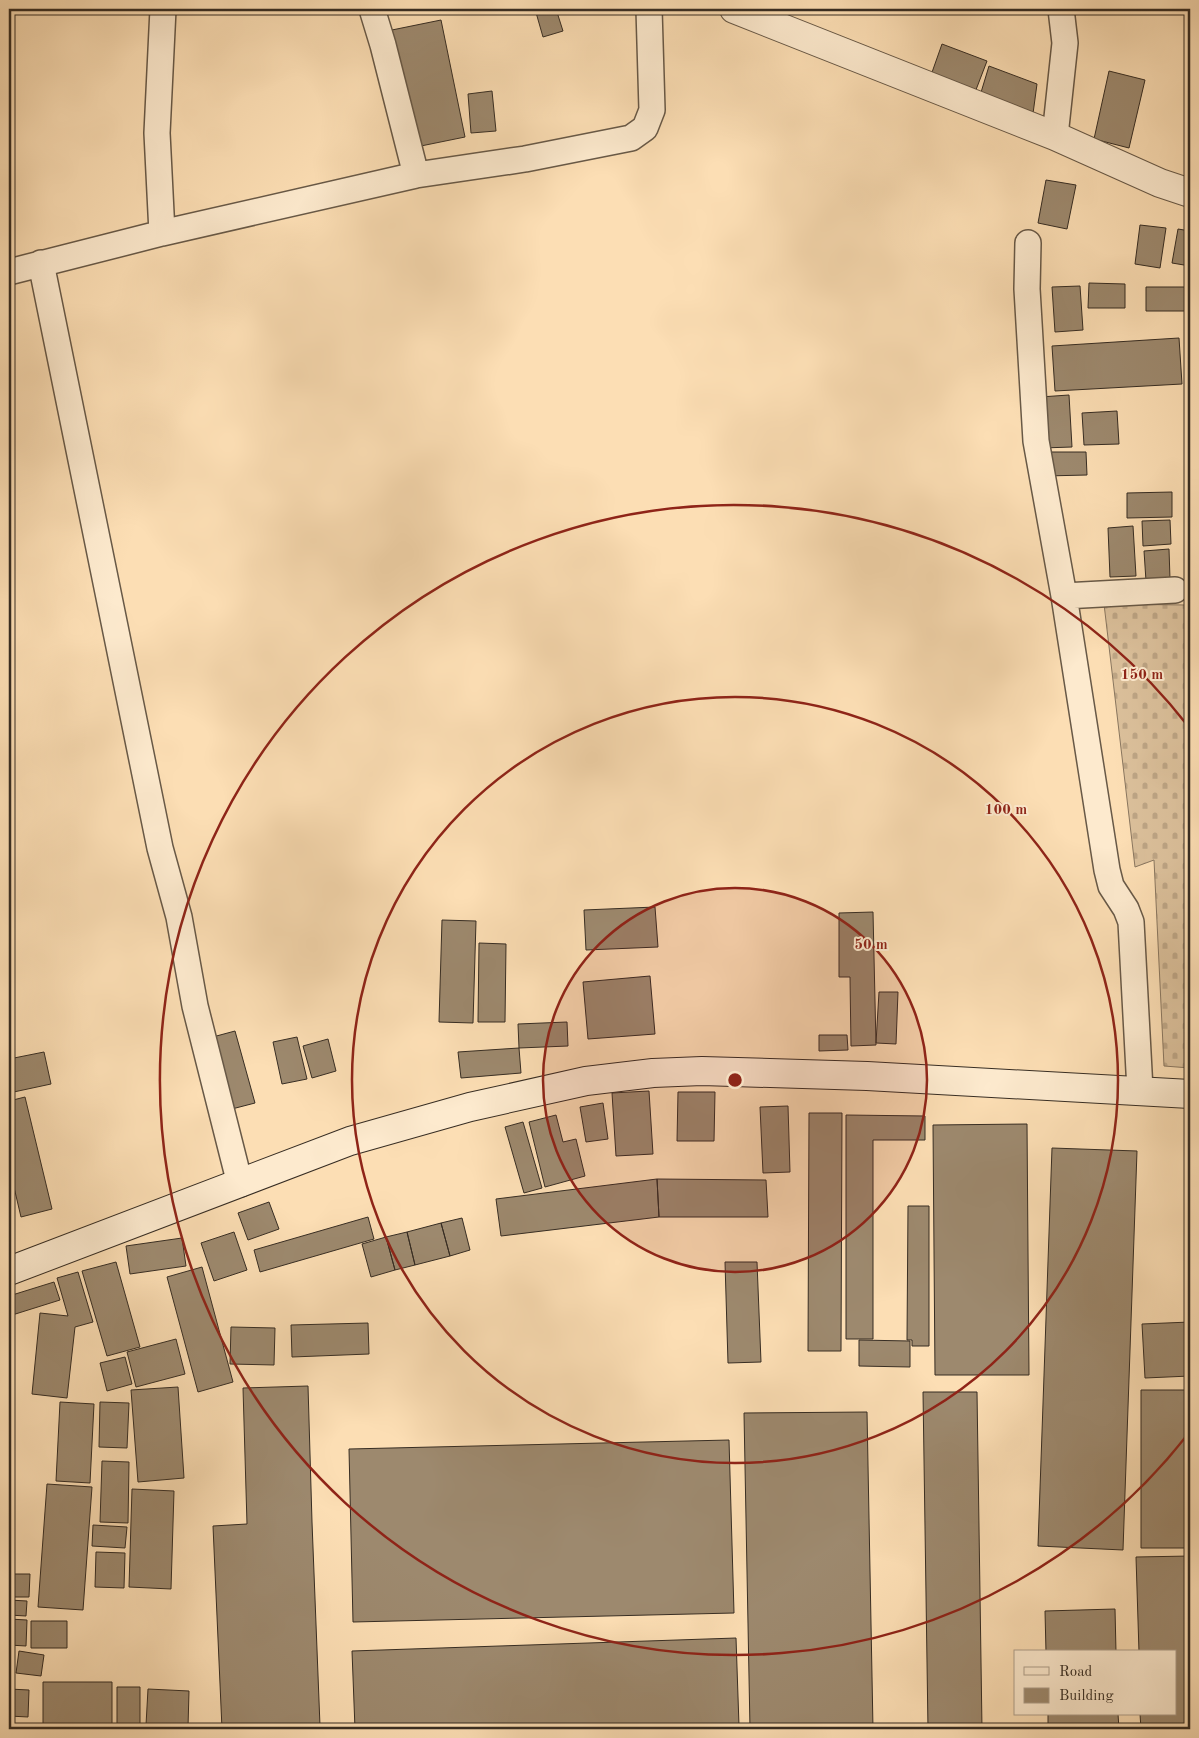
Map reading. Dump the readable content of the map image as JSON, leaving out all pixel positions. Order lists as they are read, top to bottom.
{
  "legend": ["Road", "Building"],
  "rings": ["150 m", "100 m", "50 m"]
}
